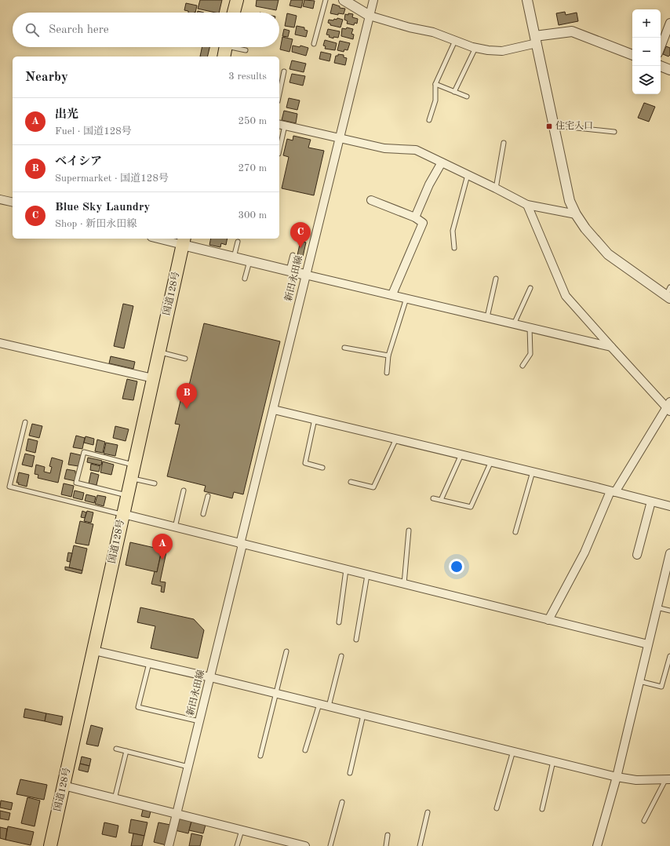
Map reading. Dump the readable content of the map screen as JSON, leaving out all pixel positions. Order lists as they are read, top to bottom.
{
  "streets": {
    "highway": ["国道128号"],
    "street": ["新田永田線"]
  },
  "places": {
    "transit": ["住宅入口"]
  },
  "page": {
    "map_buttons": ["+", "−"],
    "search": "Search here",
    "heading": ["Nearby", "3 results"],
    "list": [
      {
        "mark": "A",
        "name": "出光",
        "note": "Fuel · 国道128号",
        "value": "250 m"
      },
      {
        "mark": "B",
        "name": "ベイシア",
        "note": "Supermarket · 国道128号",
        "value": "270 m"
      },
      {
        "mark": "C",
        "name": "Blue Sky Laundry",
        "note": "Shop · 新田永田線",
        "value": "300 m"
      }
    ],
    "pins": ["C", "B", "A"]
  }
}
